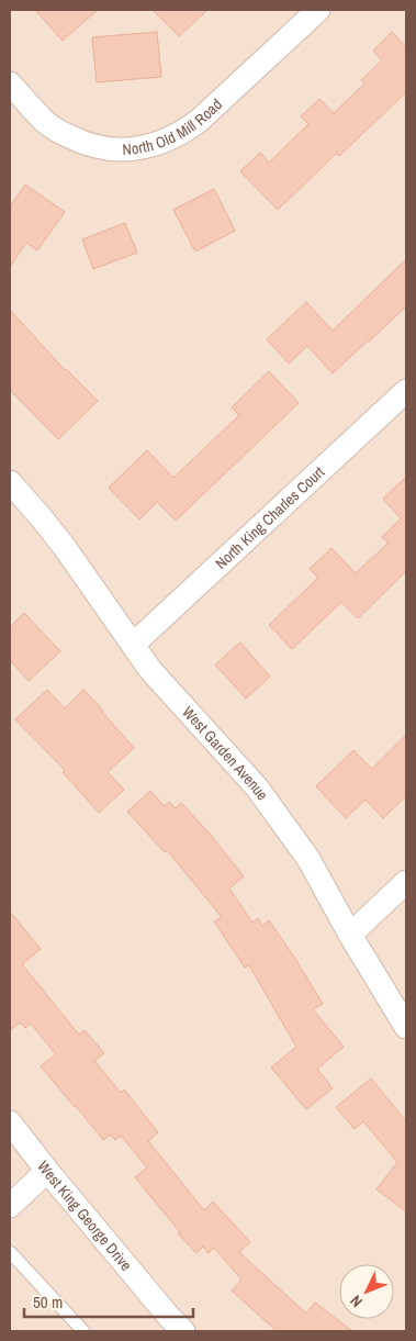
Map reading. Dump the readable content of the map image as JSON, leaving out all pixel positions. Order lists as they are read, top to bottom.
{
  "streets": {
    "street": [
      "North Old Mill Road",
      "North King Charles Court",
      "West Garden Avenue",
      "West King George Drive"
    ]
  },
  "crossings": [
    ["North King Charles Court", "West Garden Avenue"]
  ],
  "scale_bar": "50 m",
  "north": "bottom left"
}
